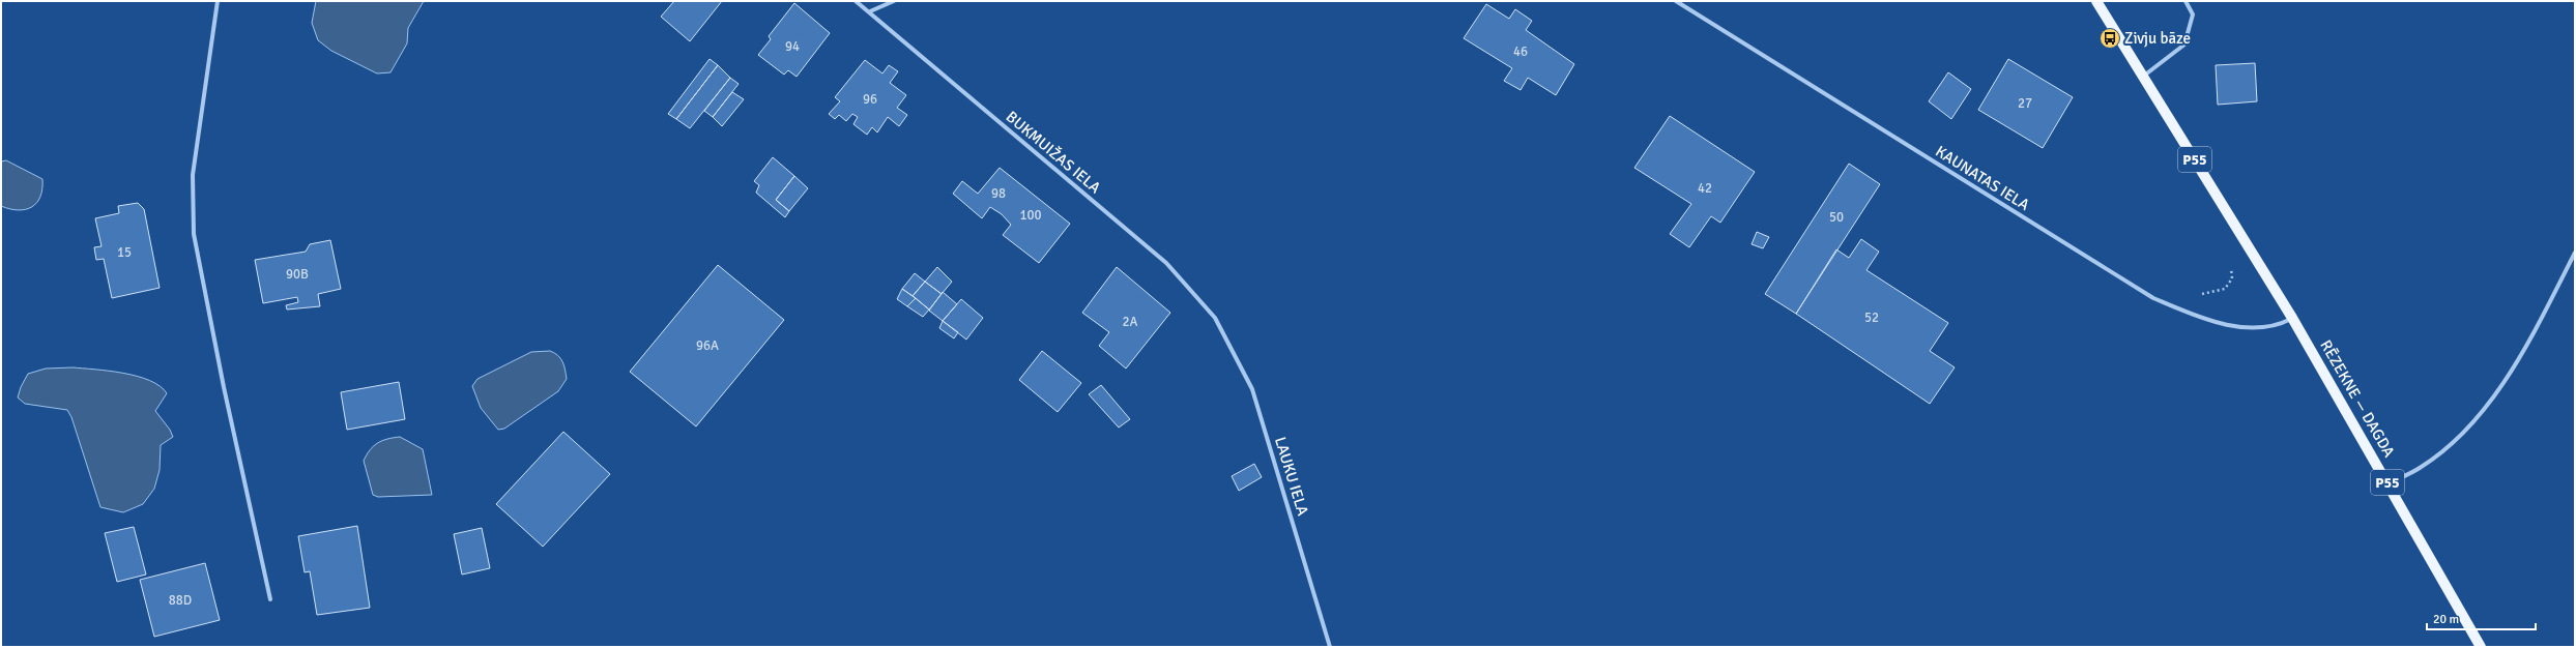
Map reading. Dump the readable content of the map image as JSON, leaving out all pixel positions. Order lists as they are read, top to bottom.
{
  "streets": {
    "main road": ["P55", "RĒZEKNE — DAGDA"],
    "street": ["BUKMUIŽAS IELA", "KAUNATAS IELA", "LAUKU IELA"]
  },
  "crossings": [
    ["BUKMUIŽAS IELA", "LAUKU IELA"],
    ["P55", "KAUNATAS IELA"],
    ["P55", "RĒZEKNE — DAGDA"],
    ["KAUNATAS IELA", "RĒZEKNE — DAGDA"]
  ],
  "places": {
    "bus stop": ["Zivju bāze"]
  },
  "house_numbers": [
    "94",
    "46",
    "96",
    "27",
    "42",
    "98",
    "100",
    "50",
    "15",
    "90B",
    "52",
    "2A",
    "96A",
    "88D"
  ],
  "scale_bar": "20 m"
}
